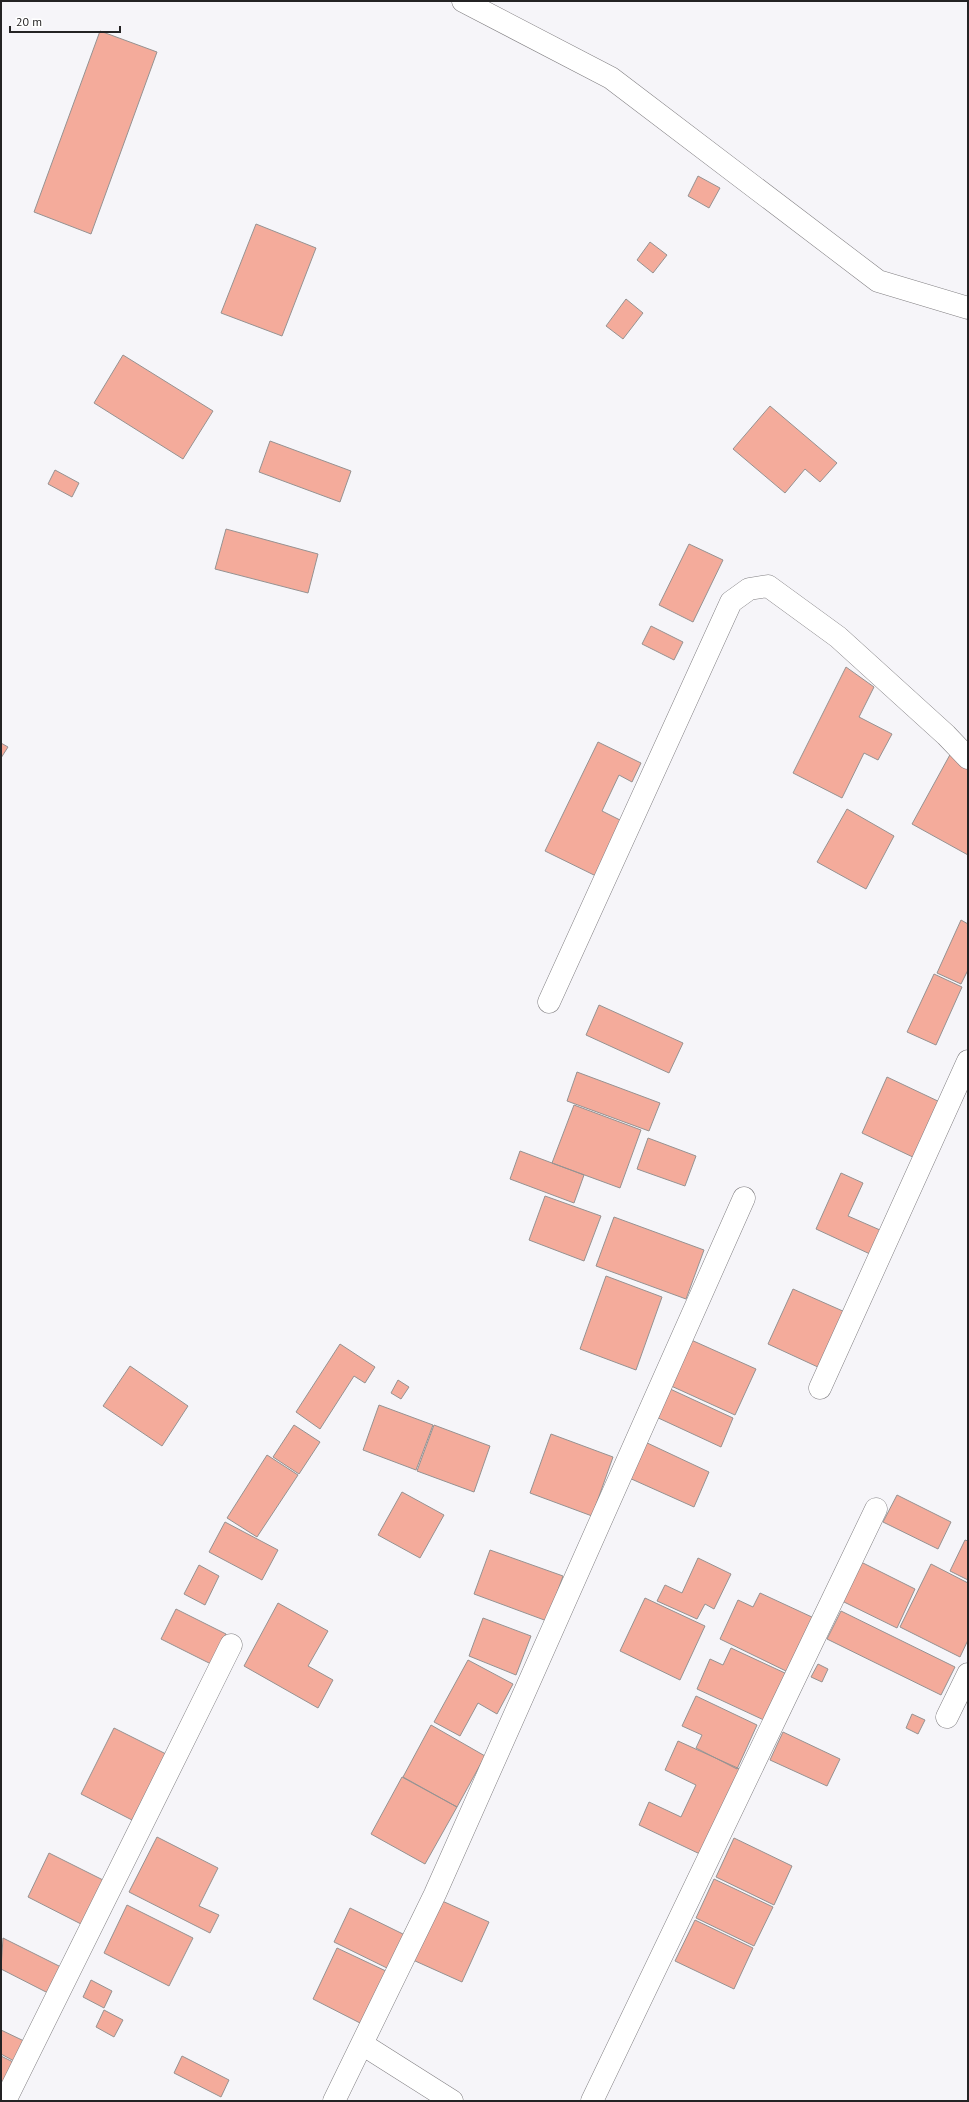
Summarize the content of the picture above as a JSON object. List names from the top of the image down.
{
  "scale_bar": "20 m"
}
